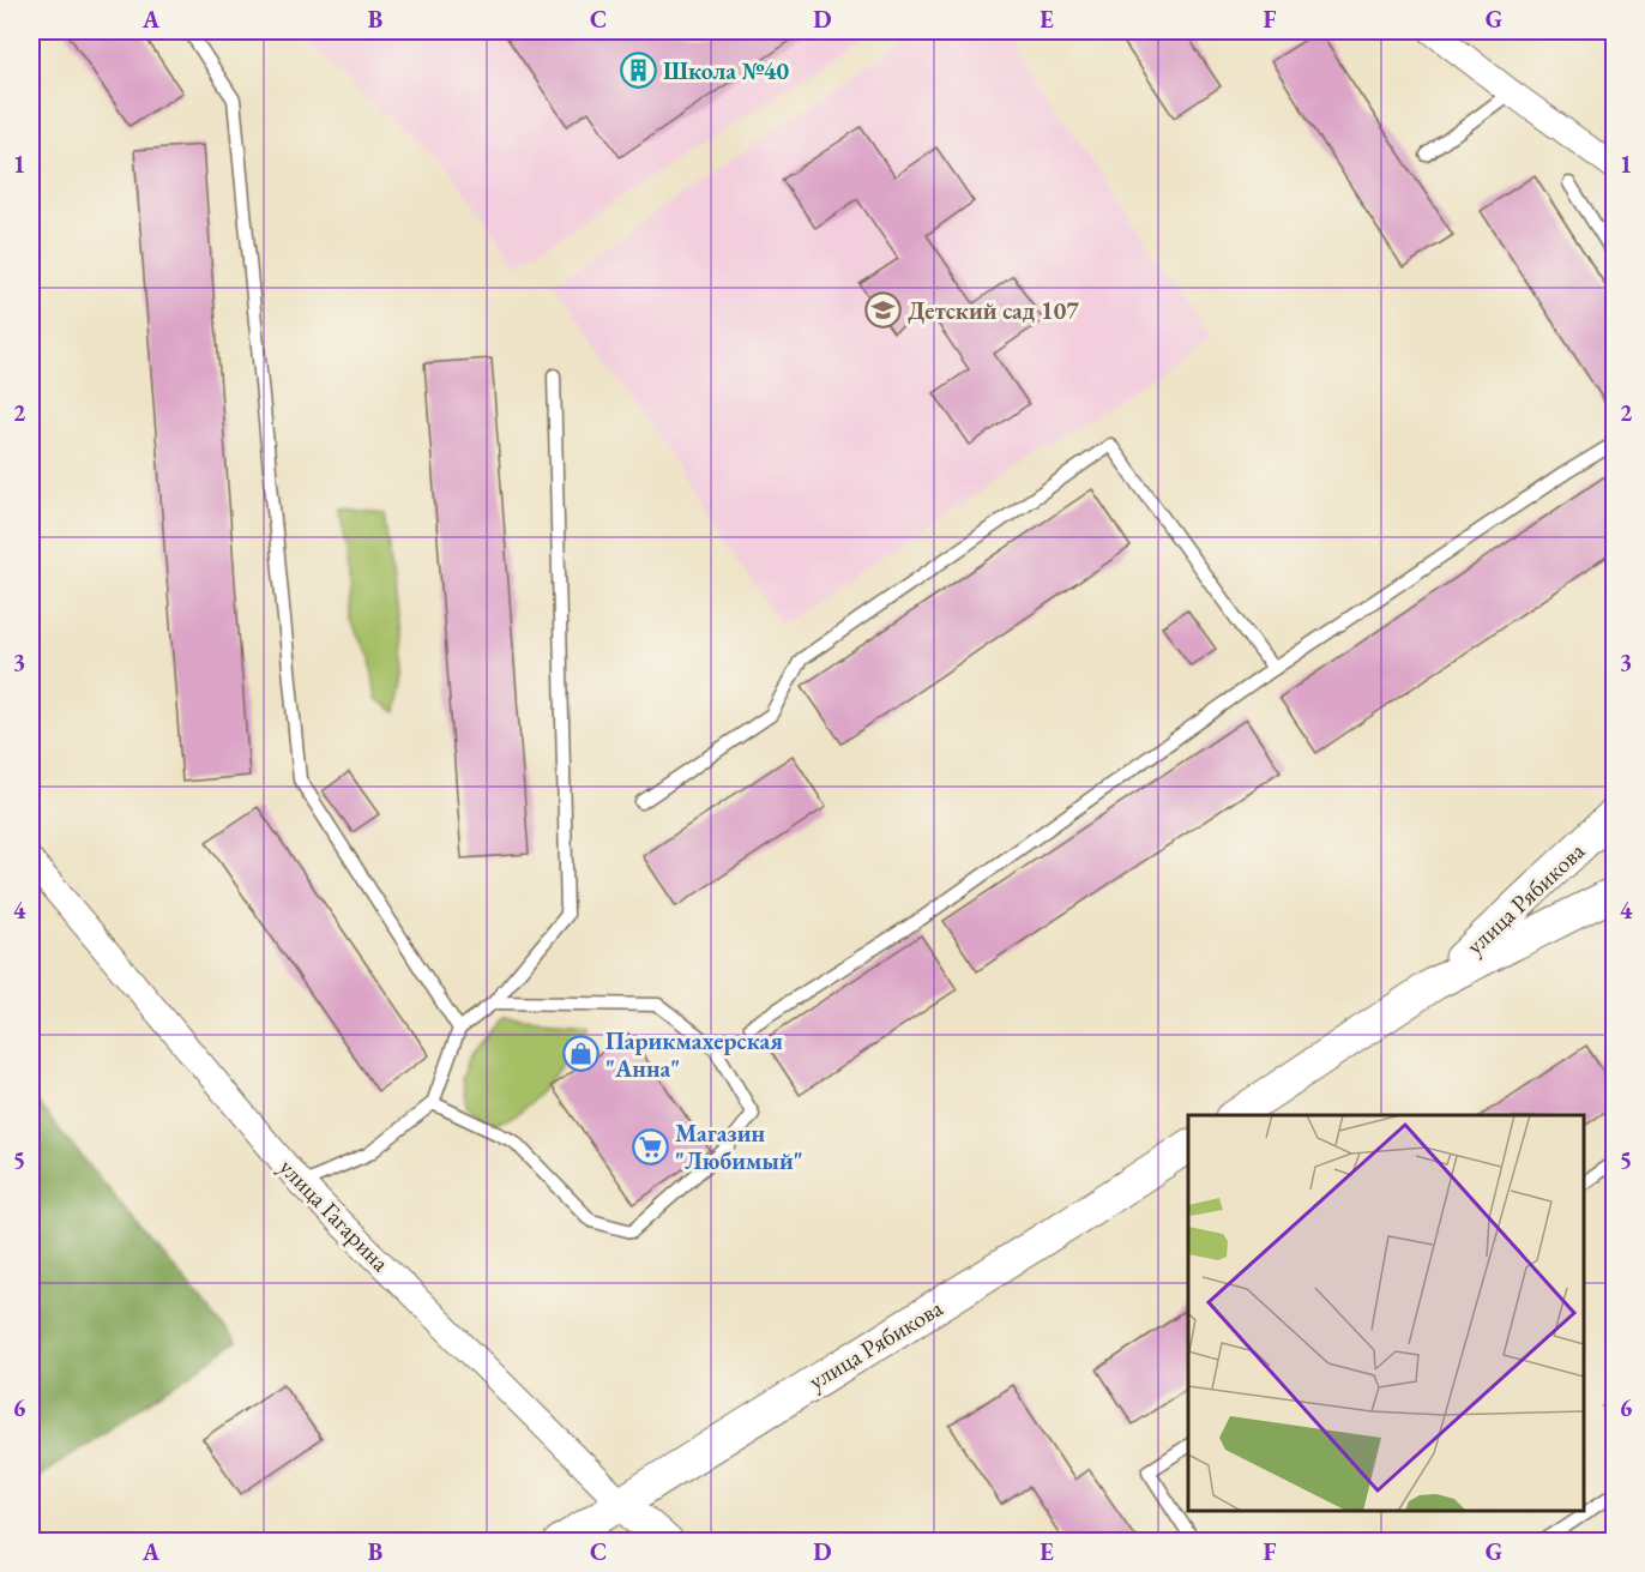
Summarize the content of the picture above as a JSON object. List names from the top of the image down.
{
  "streets": {
    "street": ["улица Рябикова", "улица Гагарина"]
  },
  "crossings": [
    ["улица Рябикова", "улица Гагарина"]
  ],
  "places": {
    "building": ["Школа №40"],
    "school or university": ["Детский сад 107"],
    "shop": ["Парикмахерская \"Анна\""],
    "supermarket": ["Магазин \"Любимый\""]
  },
  "grid": {
    "columns": [
      "A",
      "B",
      "C",
      "D",
      "E",
      "F",
      "G"
    ],
    "rows": [
      "1",
      "2",
      "3",
      "4",
      "5",
      "6"
    ]
  }
}
